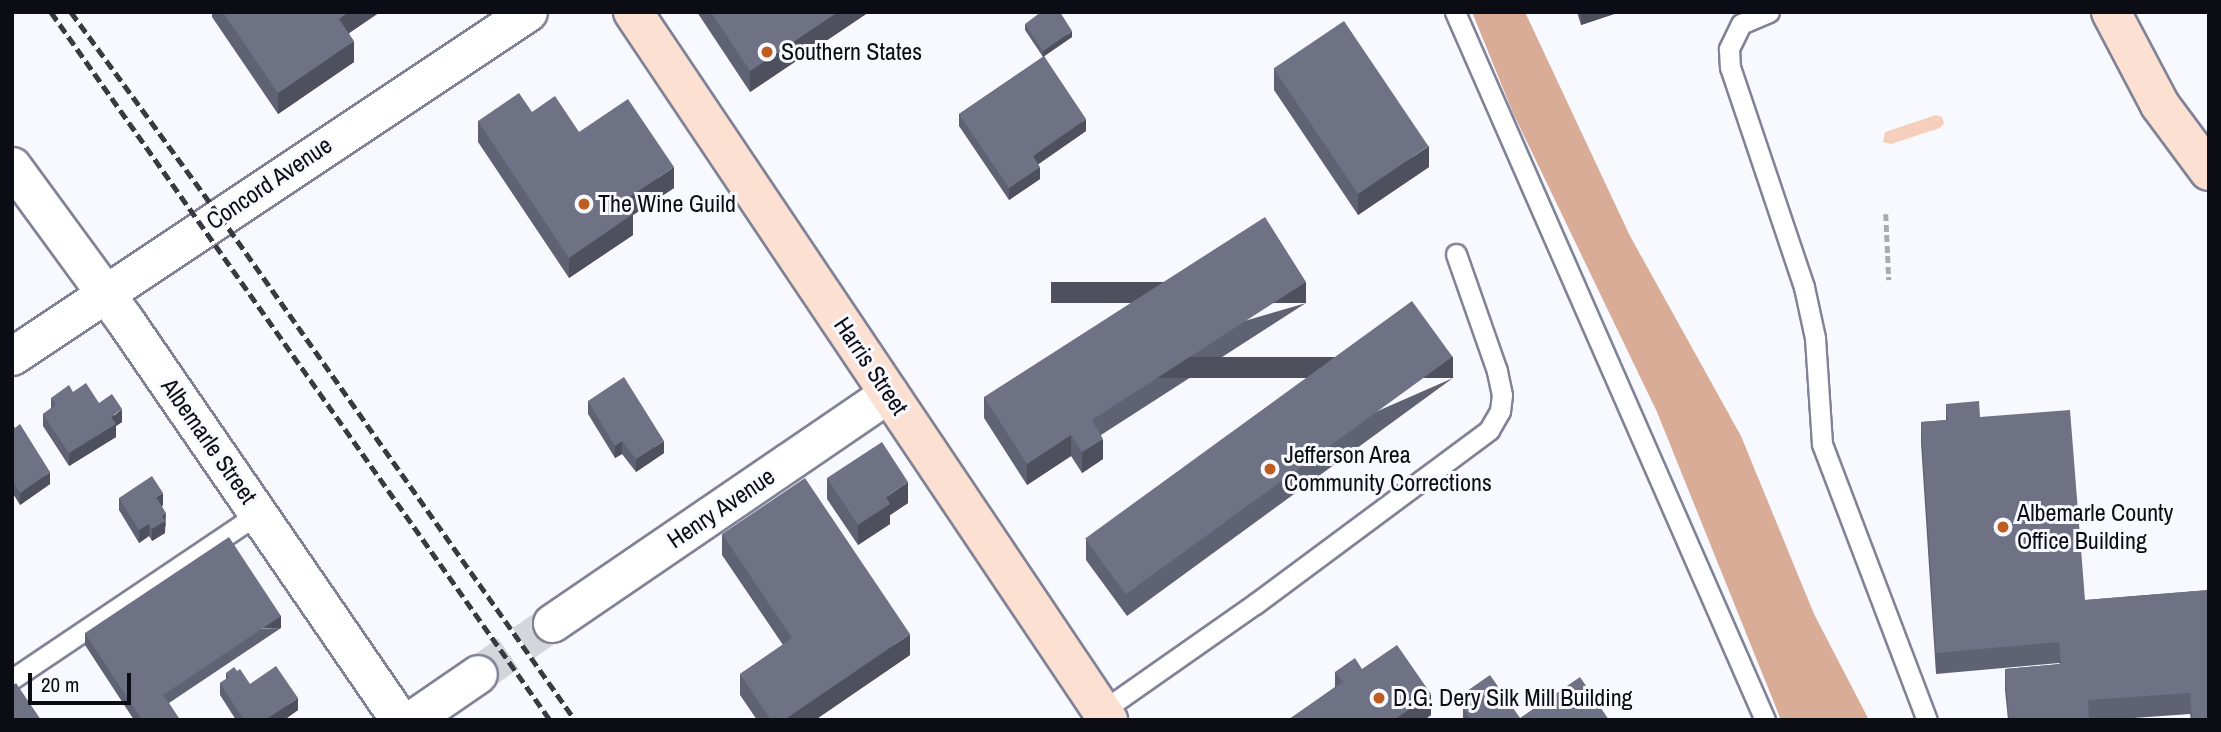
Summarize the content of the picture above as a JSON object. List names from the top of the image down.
{
  "streets": {
    "street": [
      "Concord Avenue",
      "Harris Street",
      "Albemarle Street",
      "Henry Avenue"
    ]
  },
  "crossings": [
    ["Concord Avenue", "Albemarle Street"],
    ["Harris Street", "Henry Avenue"]
  ],
  "places": [
    "Southern States",
    "The Wine Guild",
    "Jefferson Area Community Corrections",
    "Albemarle County Office Building",
    "D.G. Dery Silk Mill Building"
  ],
  "scale_bar": "20 m"
}
